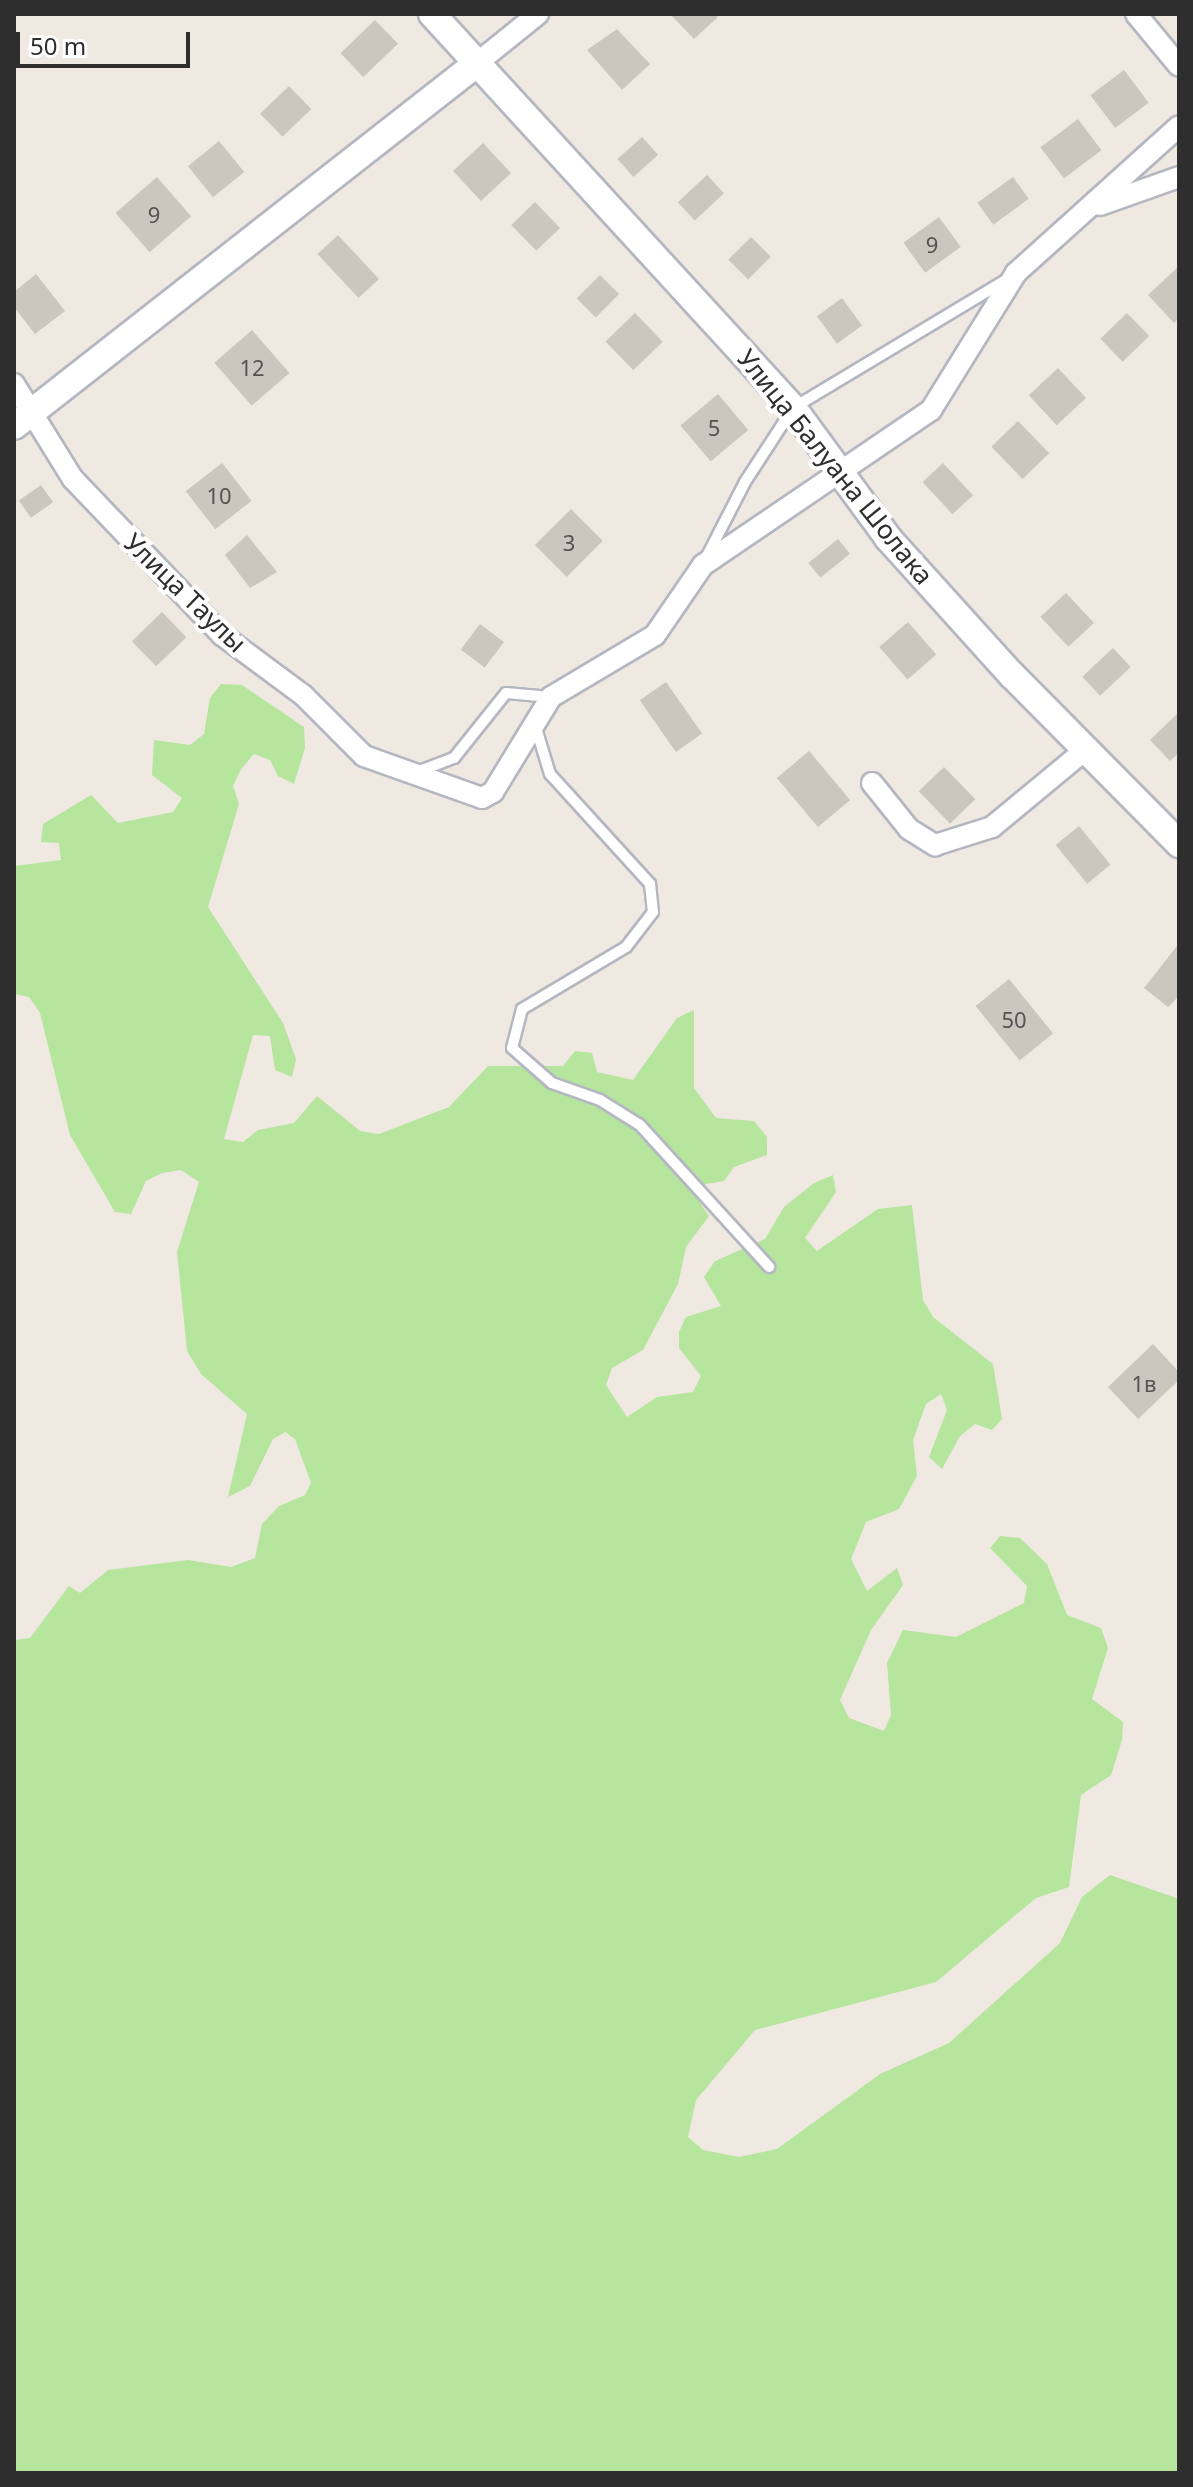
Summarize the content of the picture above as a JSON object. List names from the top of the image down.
{
  "streets": {
    "street": ["Улица Балуана Шолака", "Улица Таулы"]
  },
  "house_numbers": [
    "9",
    "9",
    "12",
    "5",
    "10",
    "3",
    "50",
    "1в"
  ],
  "scale_bar": "50 m"
}
